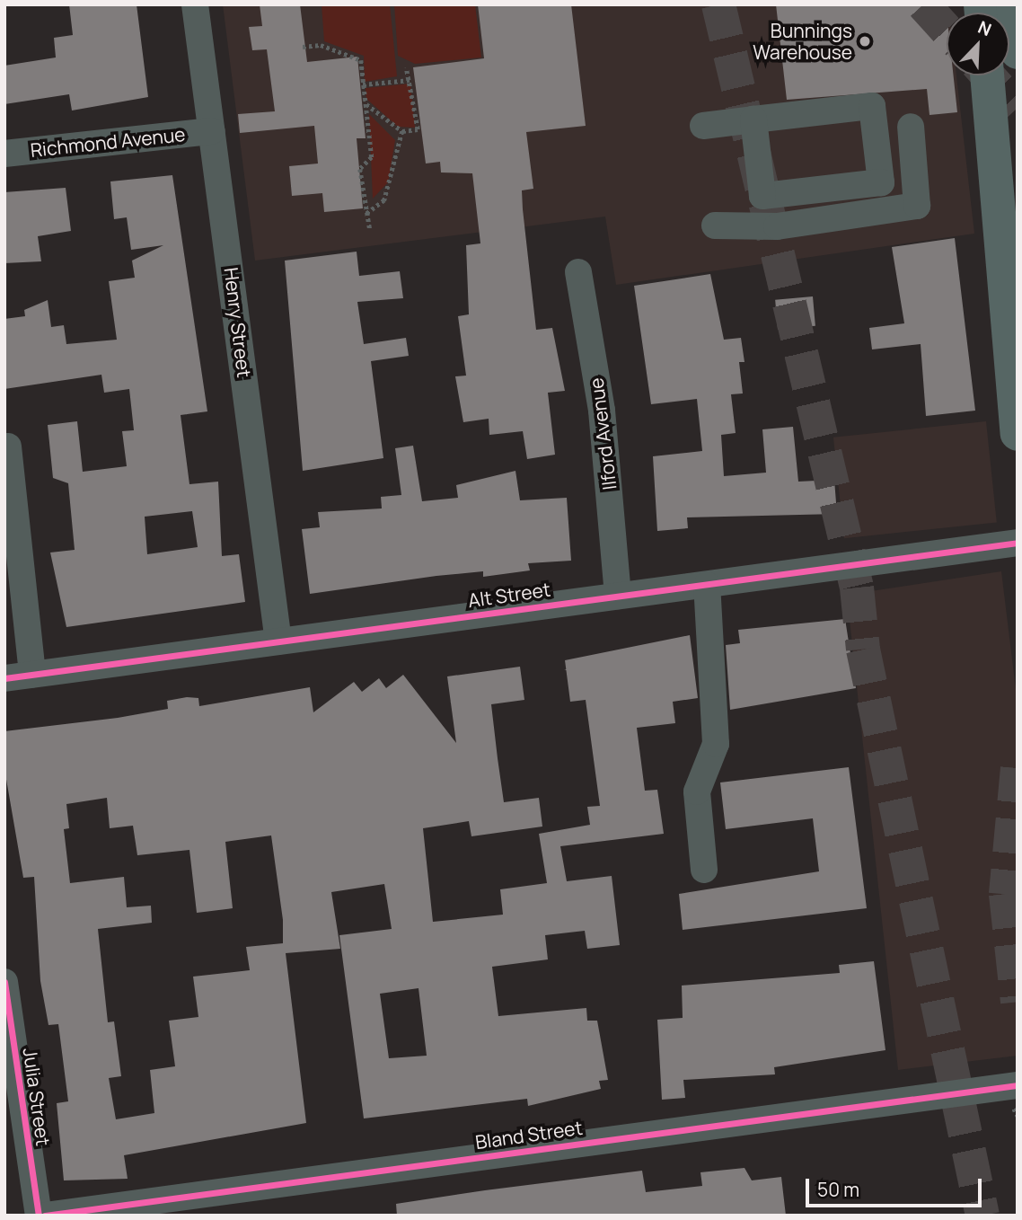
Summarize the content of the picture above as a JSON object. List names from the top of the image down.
{
  "streets": {
    "street": [
      "Richmond Avenue",
      "Henry Street",
      "Ilford Avenue",
      "Alt Street",
      "Julia Street",
      "Bland Street"
    ]
  },
  "crossings": [
    ["Richmond Avenue", "Henry Street"],
    ["Henry Street", "Alt Street"],
    ["Ilford Avenue", "Alt Street"]
  ],
  "places": ["Bunnings Warehouse"],
  "scale_bar": "50 m",
  "north": "top right"
}
